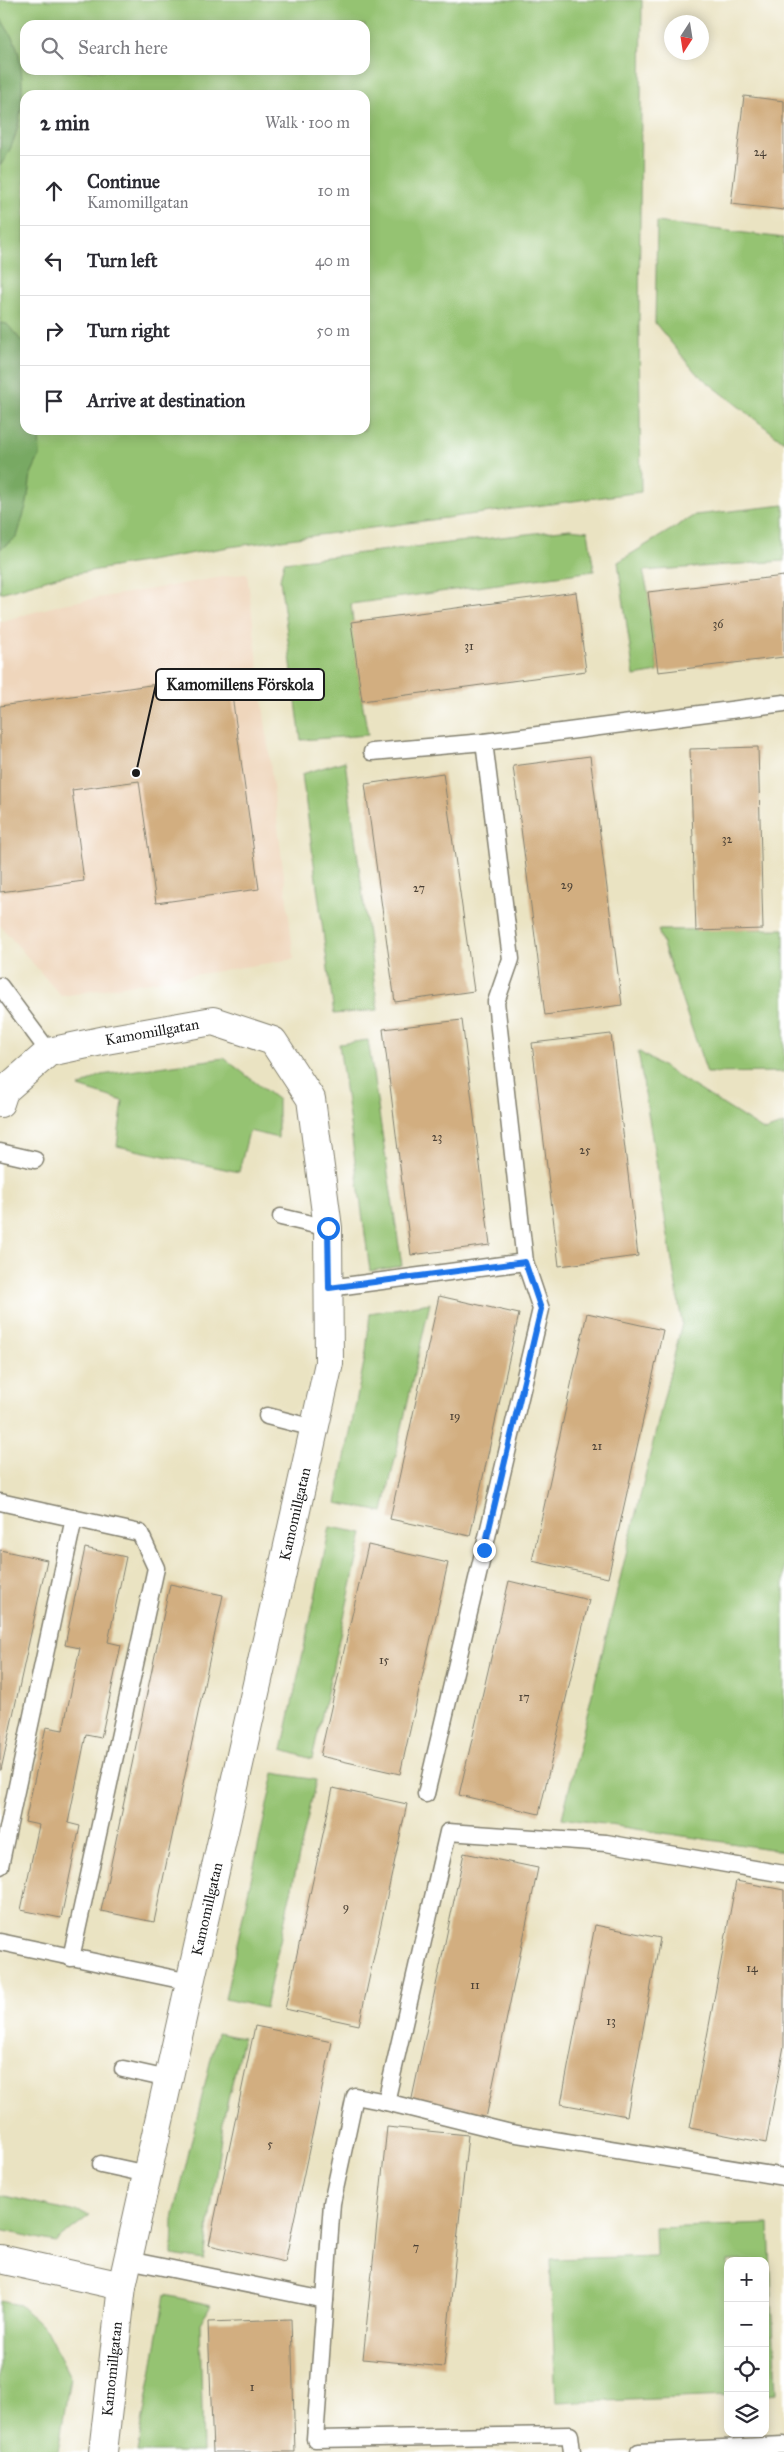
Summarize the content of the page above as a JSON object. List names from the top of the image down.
{
  "streets": {
    "street": ["Kamomillgatan"]
  },
  "places": ["Kamomillens Förskola"],
  "house_numbers": [
    "24",
    "36",
    "31",
    "32",
    "29",
    "27",
    "23",
    "25",
    "19",
    "21",
    "15",
    "17",
    "9",
    "14",
    "11",
    "13",
    "5",
    "7",
    "1"
  ],
  "north": "bottom",
  "page": {
    "search": "Search here",
    "heading": ["2 min", "Walk · 100 m"],
    "list": [
      ["Continue", "Kamomillgatan", "10 m"],
      ["Turn left", "40 m"],
      ["Turn right", "50 m"],
      "Arrive at destination"
    ],
    "map_buttons": ["+", "−"]
  }
}
